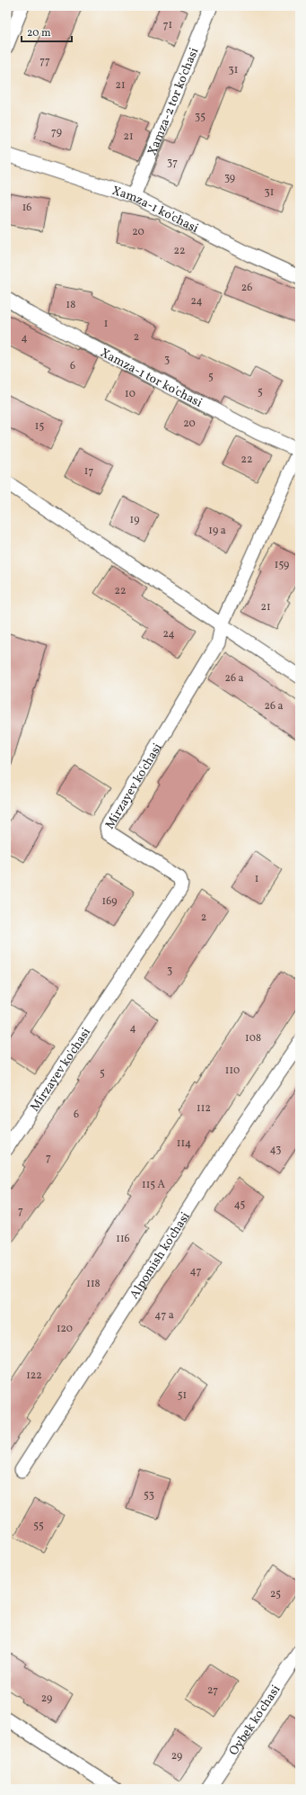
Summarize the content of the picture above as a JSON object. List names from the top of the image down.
{
  "streets": {
    "street": [
      "Xamza-2 tor ko'chasi",
      "Xamza-1 ko'chasi",
      "Xamza-1 tor ko'chasi",
      "Mirzayev ko'chasi",
      "Alpomish ko'chasi",
      "Oybek ko'chasi"
    ]
  },
  "crossings": [
    ["Xamza-2 tor ko'chasi", "Xamza-1 ko'chasi"],
    ["Xamza-1 tor ko'chasi", "Mirzayev ko'chasi"]
  ],
  "house_numbers": [
    "71",
    "77",
    "31",
    "21",
    "35",
    "79",
    "21",
    "37",
    "39",
    "31",
    "16",
    "20",
    "22",
    "26",
    "24",
    "18",
    "1",
    "2",
    "4",
    "3",
    "6",
    "5",
    "5",
    "10",
    "20",
    "15",
    "22",
    "17",
    "19",
    "19 а",
    "159",
    "22",
    "21",
    "24",
    "26 а",
    "26 а",
    "1",
    "169",
    "2",
    "3",
    "4",
    "108",
    "110",
    "5",
    "112",
    "6",
    "114",
    "43",
    "7",
    "115 А",
    "45",
    "7",
    "116",
    "47",
    "118",
    "47 а",
    "120",
    "122",
    "51",
    "53",
    "55",
    "25",
    "27",
    "29",
    "29"
  ],
  "scale_bar": "20 m"
}
